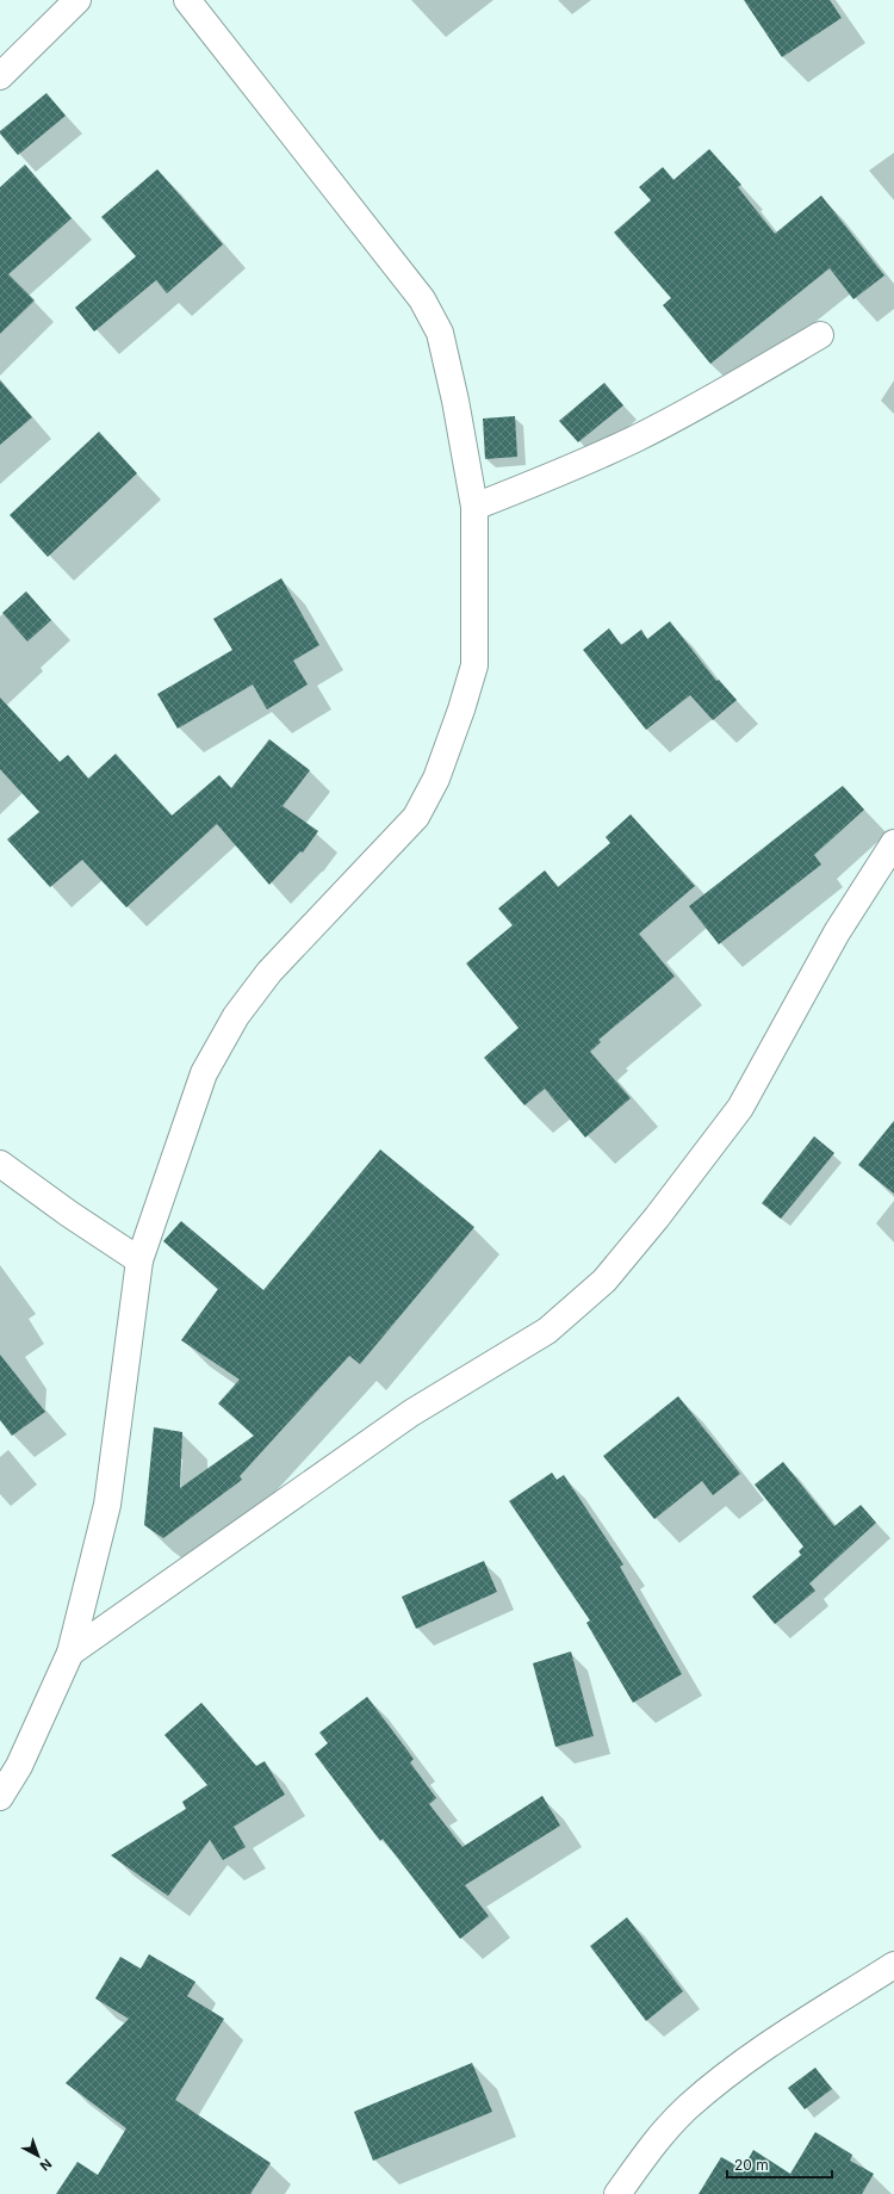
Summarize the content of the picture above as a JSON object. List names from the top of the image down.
{
  "scale_bar": "20 m",
  "north": "bottom right"
}
